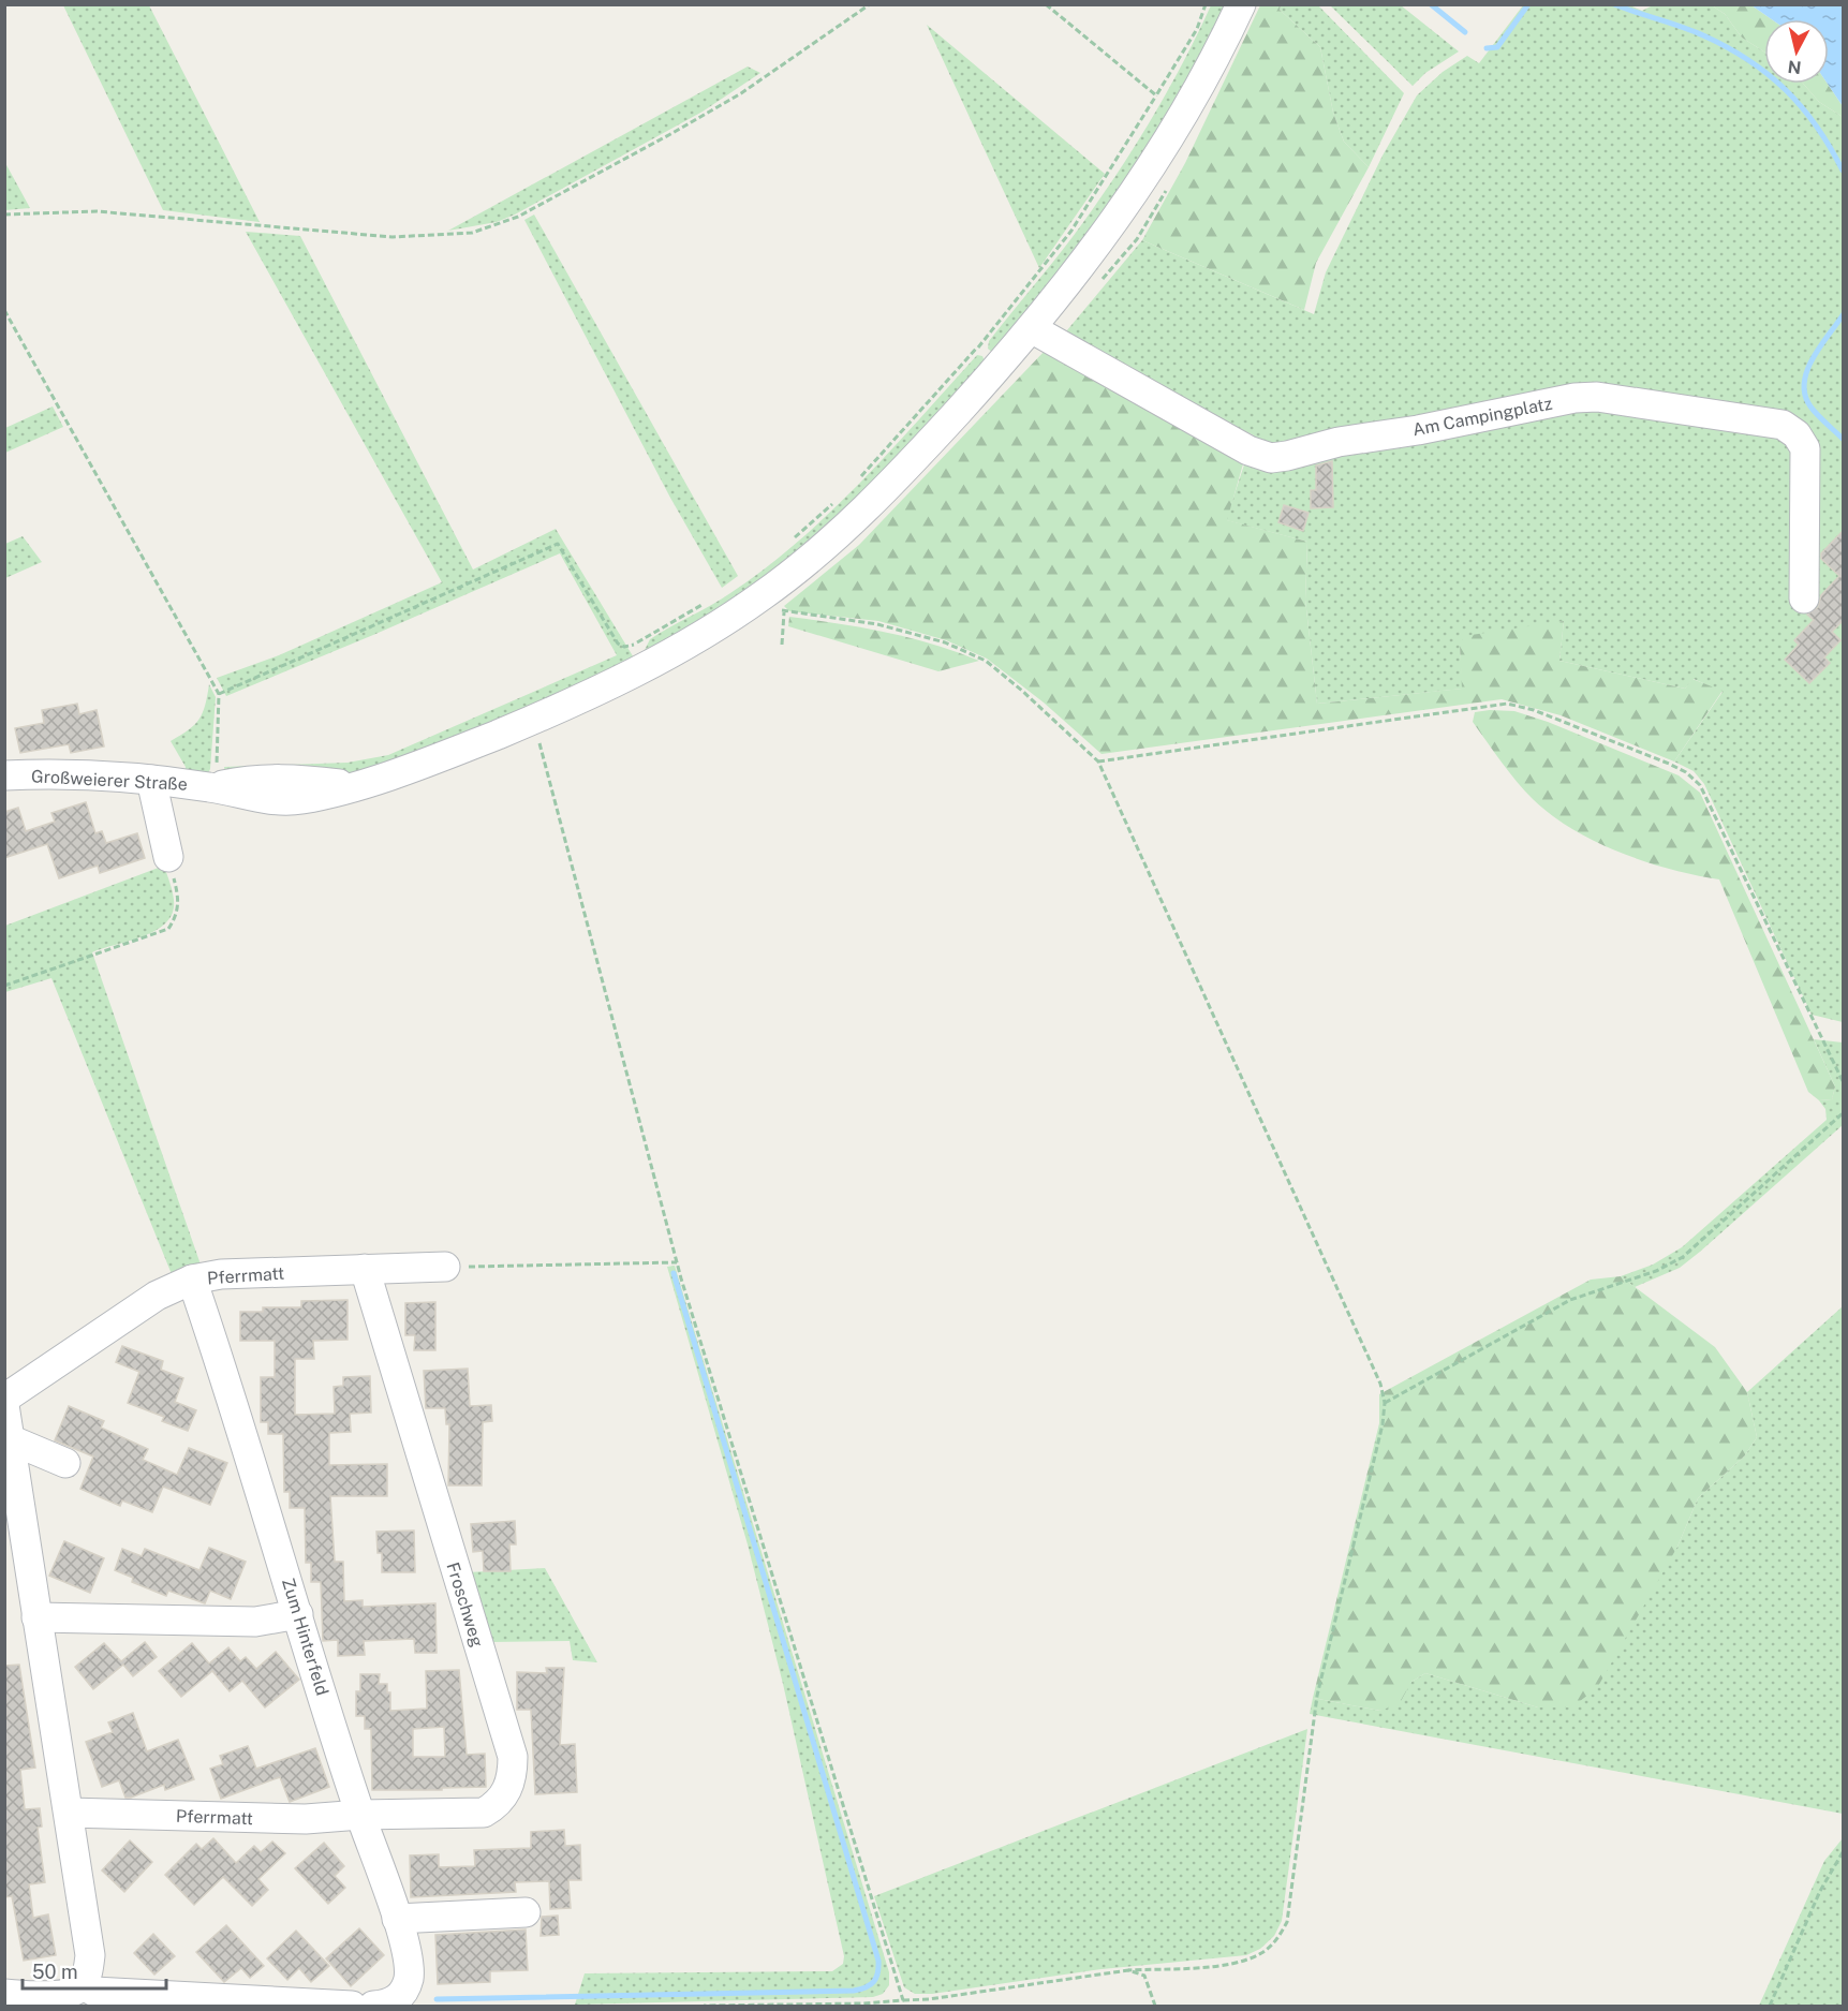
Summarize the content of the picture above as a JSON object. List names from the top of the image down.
{
  "streets": {
    "street": [
      "Am Campingplatz",
      "Großweierer Straße",
      "Pferrmatt",
      "Froschweg",
      "Zum Hinterfeld"
    ]
  },
  "crossings": [
    ["Pferrmatt", "Froschweg"],
    ["Pferrmatt", "Zum Hinterfeld"],
    ["Froschweg", "Zum Hinterfeld"]
  ],
  "scale_bar": "50 m",
  "north": "bottom"
}
